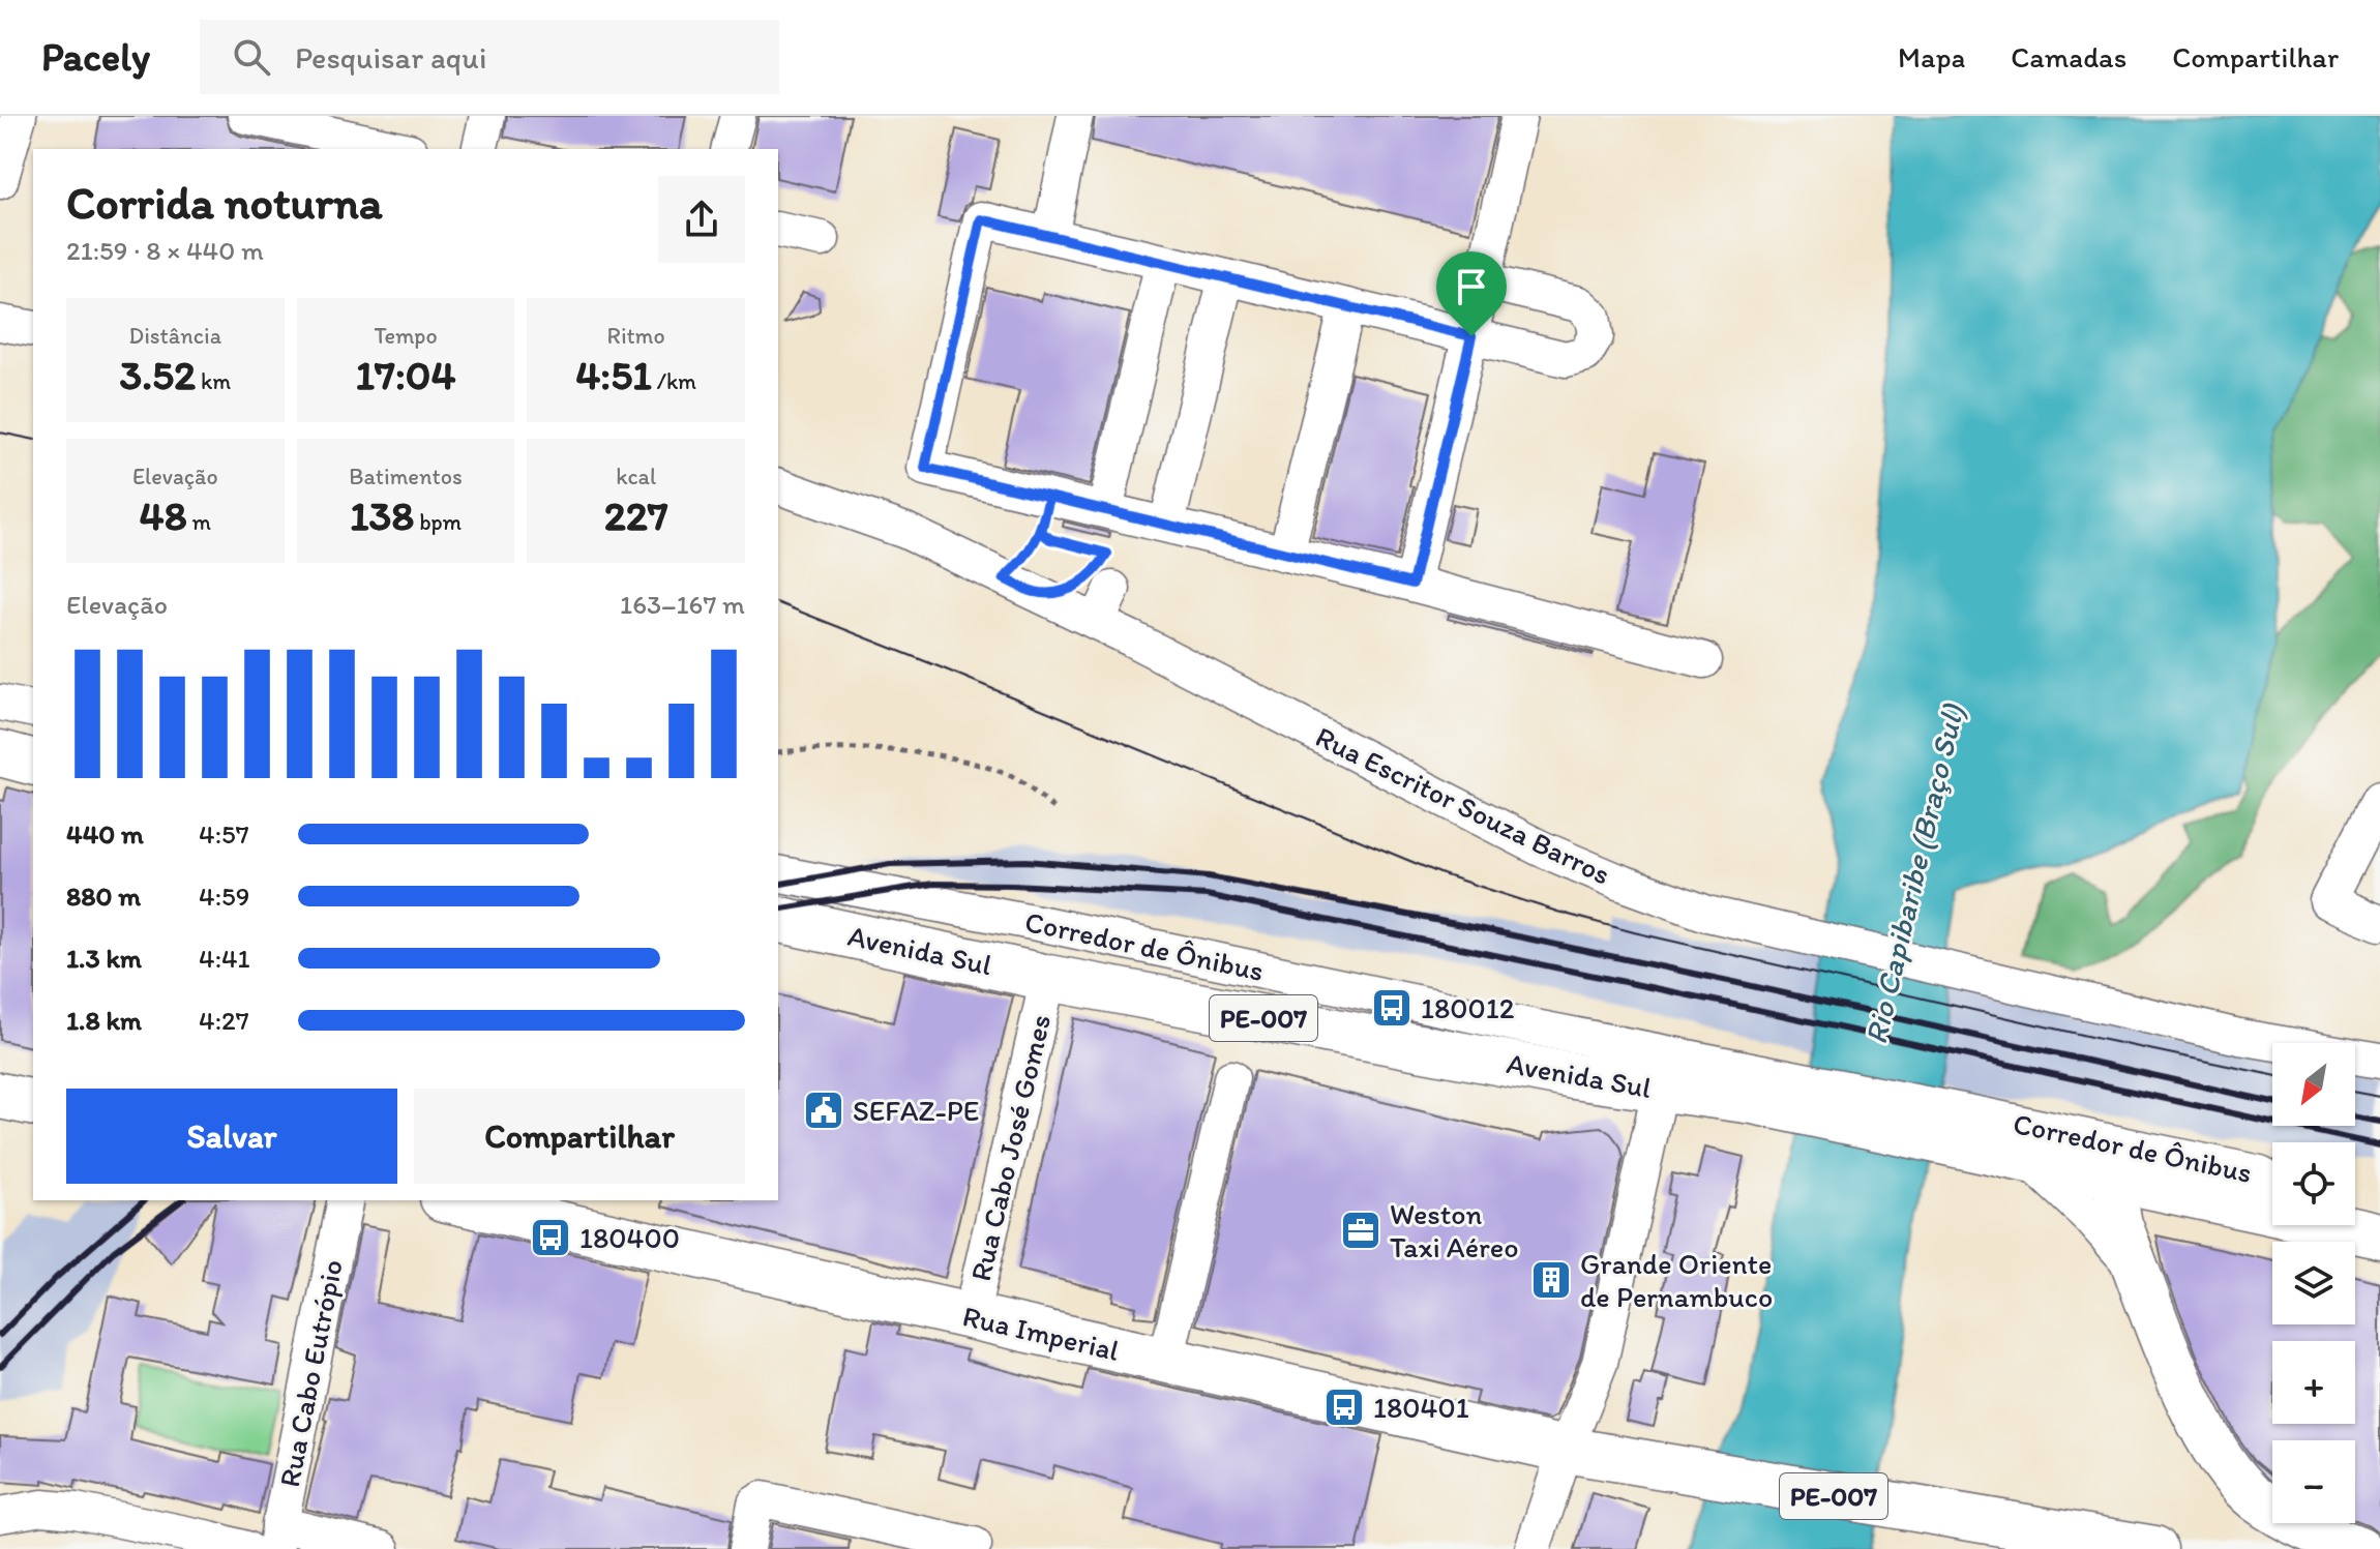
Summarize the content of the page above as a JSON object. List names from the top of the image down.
{
  "streets": {
    "highway": ["Avenida Sul", "PE-007", "Rua Imperial"],
    "street": [
      "Rua Escritor Souza Barros",
      "Corredor de Ônibus",
      "Rua Cabo José Gomes",
      "Rua Cabo Eutrópio"
    ]
  },
  "crossings": [
    ["Corredor de Ônibus", "Avenida Sul"],
    ["Avenida Sul", "Rua Cabo José Gomes"],
    ["Rua Cabo José Gomes", "Rua Imperial"]
  ],
  "water": ["Rio Capibaribe (Braço Sul)"],
  "places": {
    "bus stop": ["180012", "180400", "180401"],
    "public building": ["SEFAZ-PE"],
    "office": ["Weston Taxi Aéreo"],
    "building": ["Grande Oriente de Pernambuco"]
  },
  "north": "bottom left",
  "page": {
    "header": "Pacely",
    "search": "Pesquisar aqui",
    "nav": ["Mapa", "Camadas", "Compartilhar"],
    "heading": ["Corrida noturna", "21:59 · 8 × 440 m"],
    "stats": [
      ["Distância", "3.52 km"],
      ["Tempo", "17:04"],
      ["Ritmo", "4:51 /km"],
      ["Elevação", "48 m"],
      ["Batimentos", "138 bpm"],
      ["kcal", "227"]
    ],
    "chart": ["Elevação", "163–167 m"],
    "list": [
      {
        "name": "440 m",
        "note": "4:57"
      },
      {
        "name": "880 m",
        "note": "4:59"
      },
      {
        "name": "1.3 km",
        "note": "4:41"
      },
      {
        "name": "1.8 km",
        "note": "4:27"
      }
    ],
    "map_buttons": ["+", "−"],
    "buttons": ["Salvar", "Compartilhar"]
  }
}
